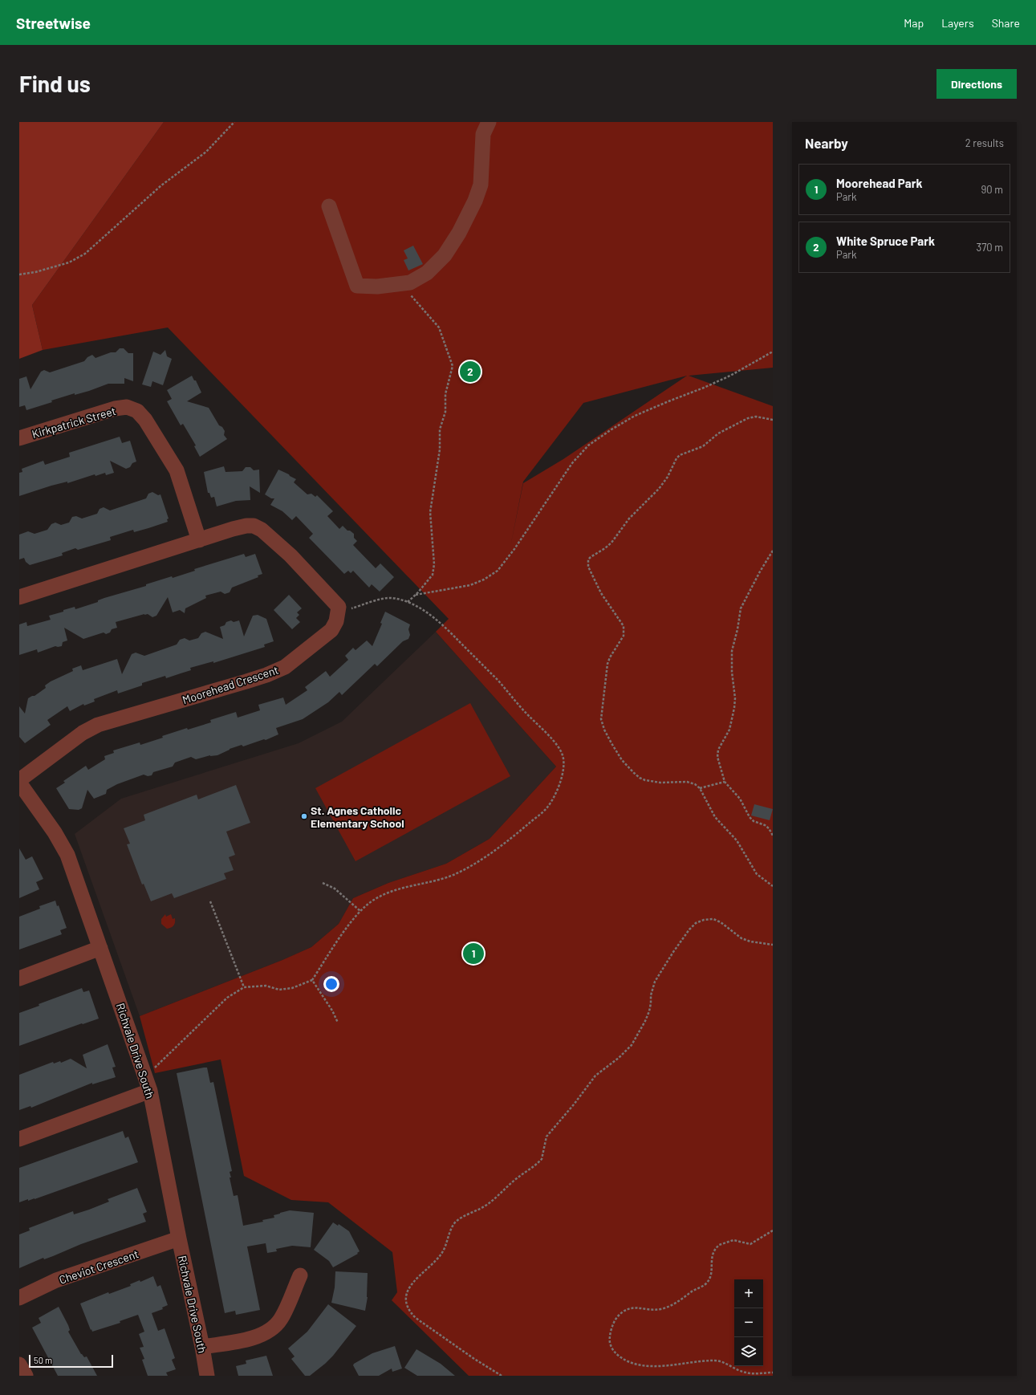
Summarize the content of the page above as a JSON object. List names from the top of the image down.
{
  "streets": {
    "street": [
      "Kirkpatrick Street",
      "Moorehead Crescent",
      "Richvale Drive South",
      "Cheviot Crescent"
    ]
  },
  "crossings": [
    ["Richvale Drive South", "Cheviot Crescent"]
  ],
  "places": ["St. Agnes Catholic Elementary School"],
  "scale_bar": "50 m",
  "page": {
    "header": "Streetwise",
    "nav": ["Map", "Layers", "Share"],
    "buttons": "Directions",
    "title": "Find us",
    "heading": ["Nearby", "2 results"],
    "list": [
      {
        "mark": "1",
        "name": "Moorehead Park",
        "note": "Park",
        "value": "90 m"
      },
      {
        "mark": "2",
        "name": "White Spruce Park",
        "note": "Park",
        "value": "370 m"
      }
    ],
    "pins": ["2", "1"],
    "map_buttons": ["+", "−"],
    "scale": "50 m"
  }
}
